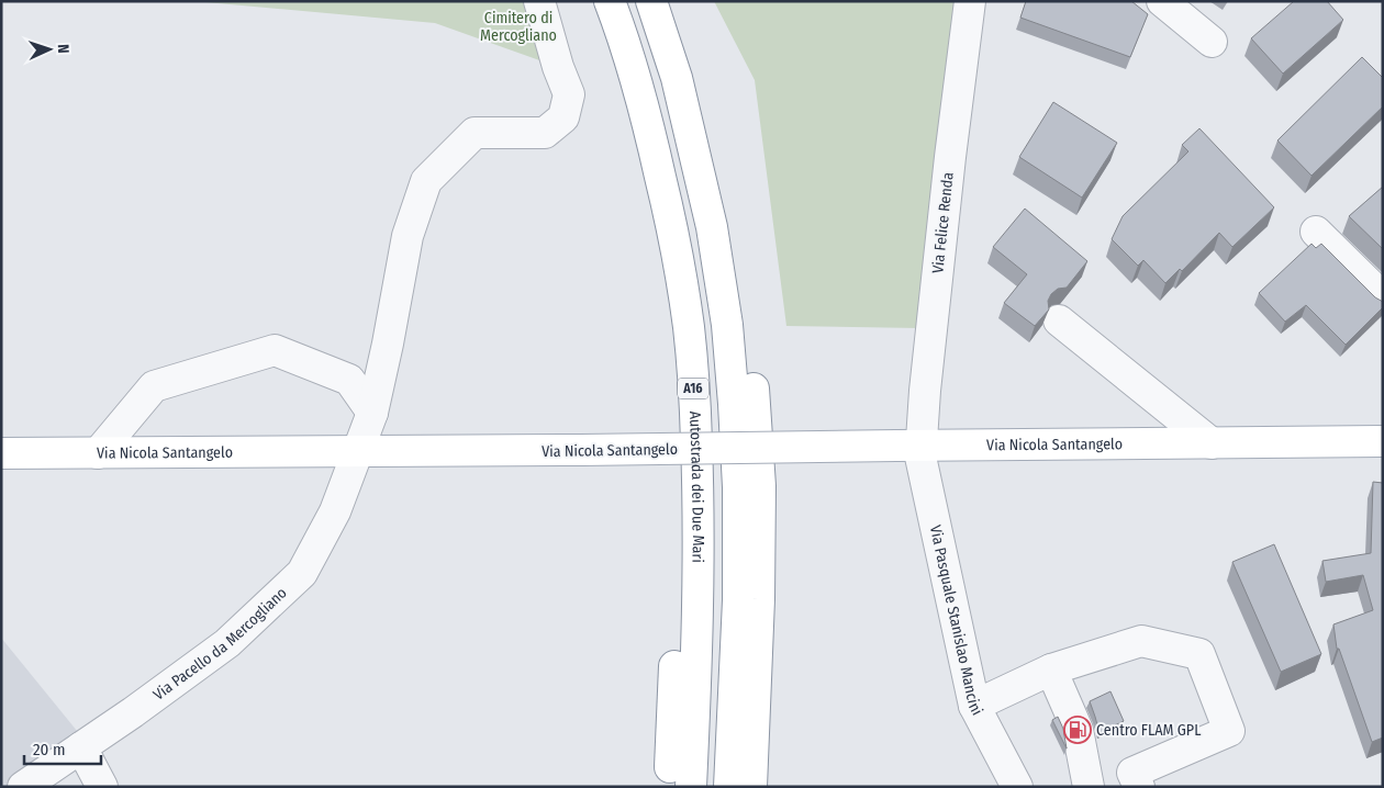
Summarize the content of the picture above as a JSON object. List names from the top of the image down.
{
  "streets": {
    "main road": ["A16", "Via Nicola Santangelo", "Autostrada dei Due Mari"],
    "street": ["Via Felice Renda", "Via Pasquale Stanislao Mancini", "Via Pacello da Mercogliano"]
  },
  "crossings": [
    ["Via Felice Renda", "Via Nicola Santangelo"],
    ["Via Felice Renda", "Via Pasquale Stanislao Mancini"],
    ["Via Nicola Santangelo", "Via Pasquale Stanislao Mancini"],
    ["Via Nicola Santangelo", "Via Pacello da Mercogliano"]
  ],
  "parks": ["Cimitero di Mercogliano"],
  "places": {
    "fuel station": ["Centro FLAM GPL"]
  },
  "scale_bar": "20 m",
  "north": "right"
}
